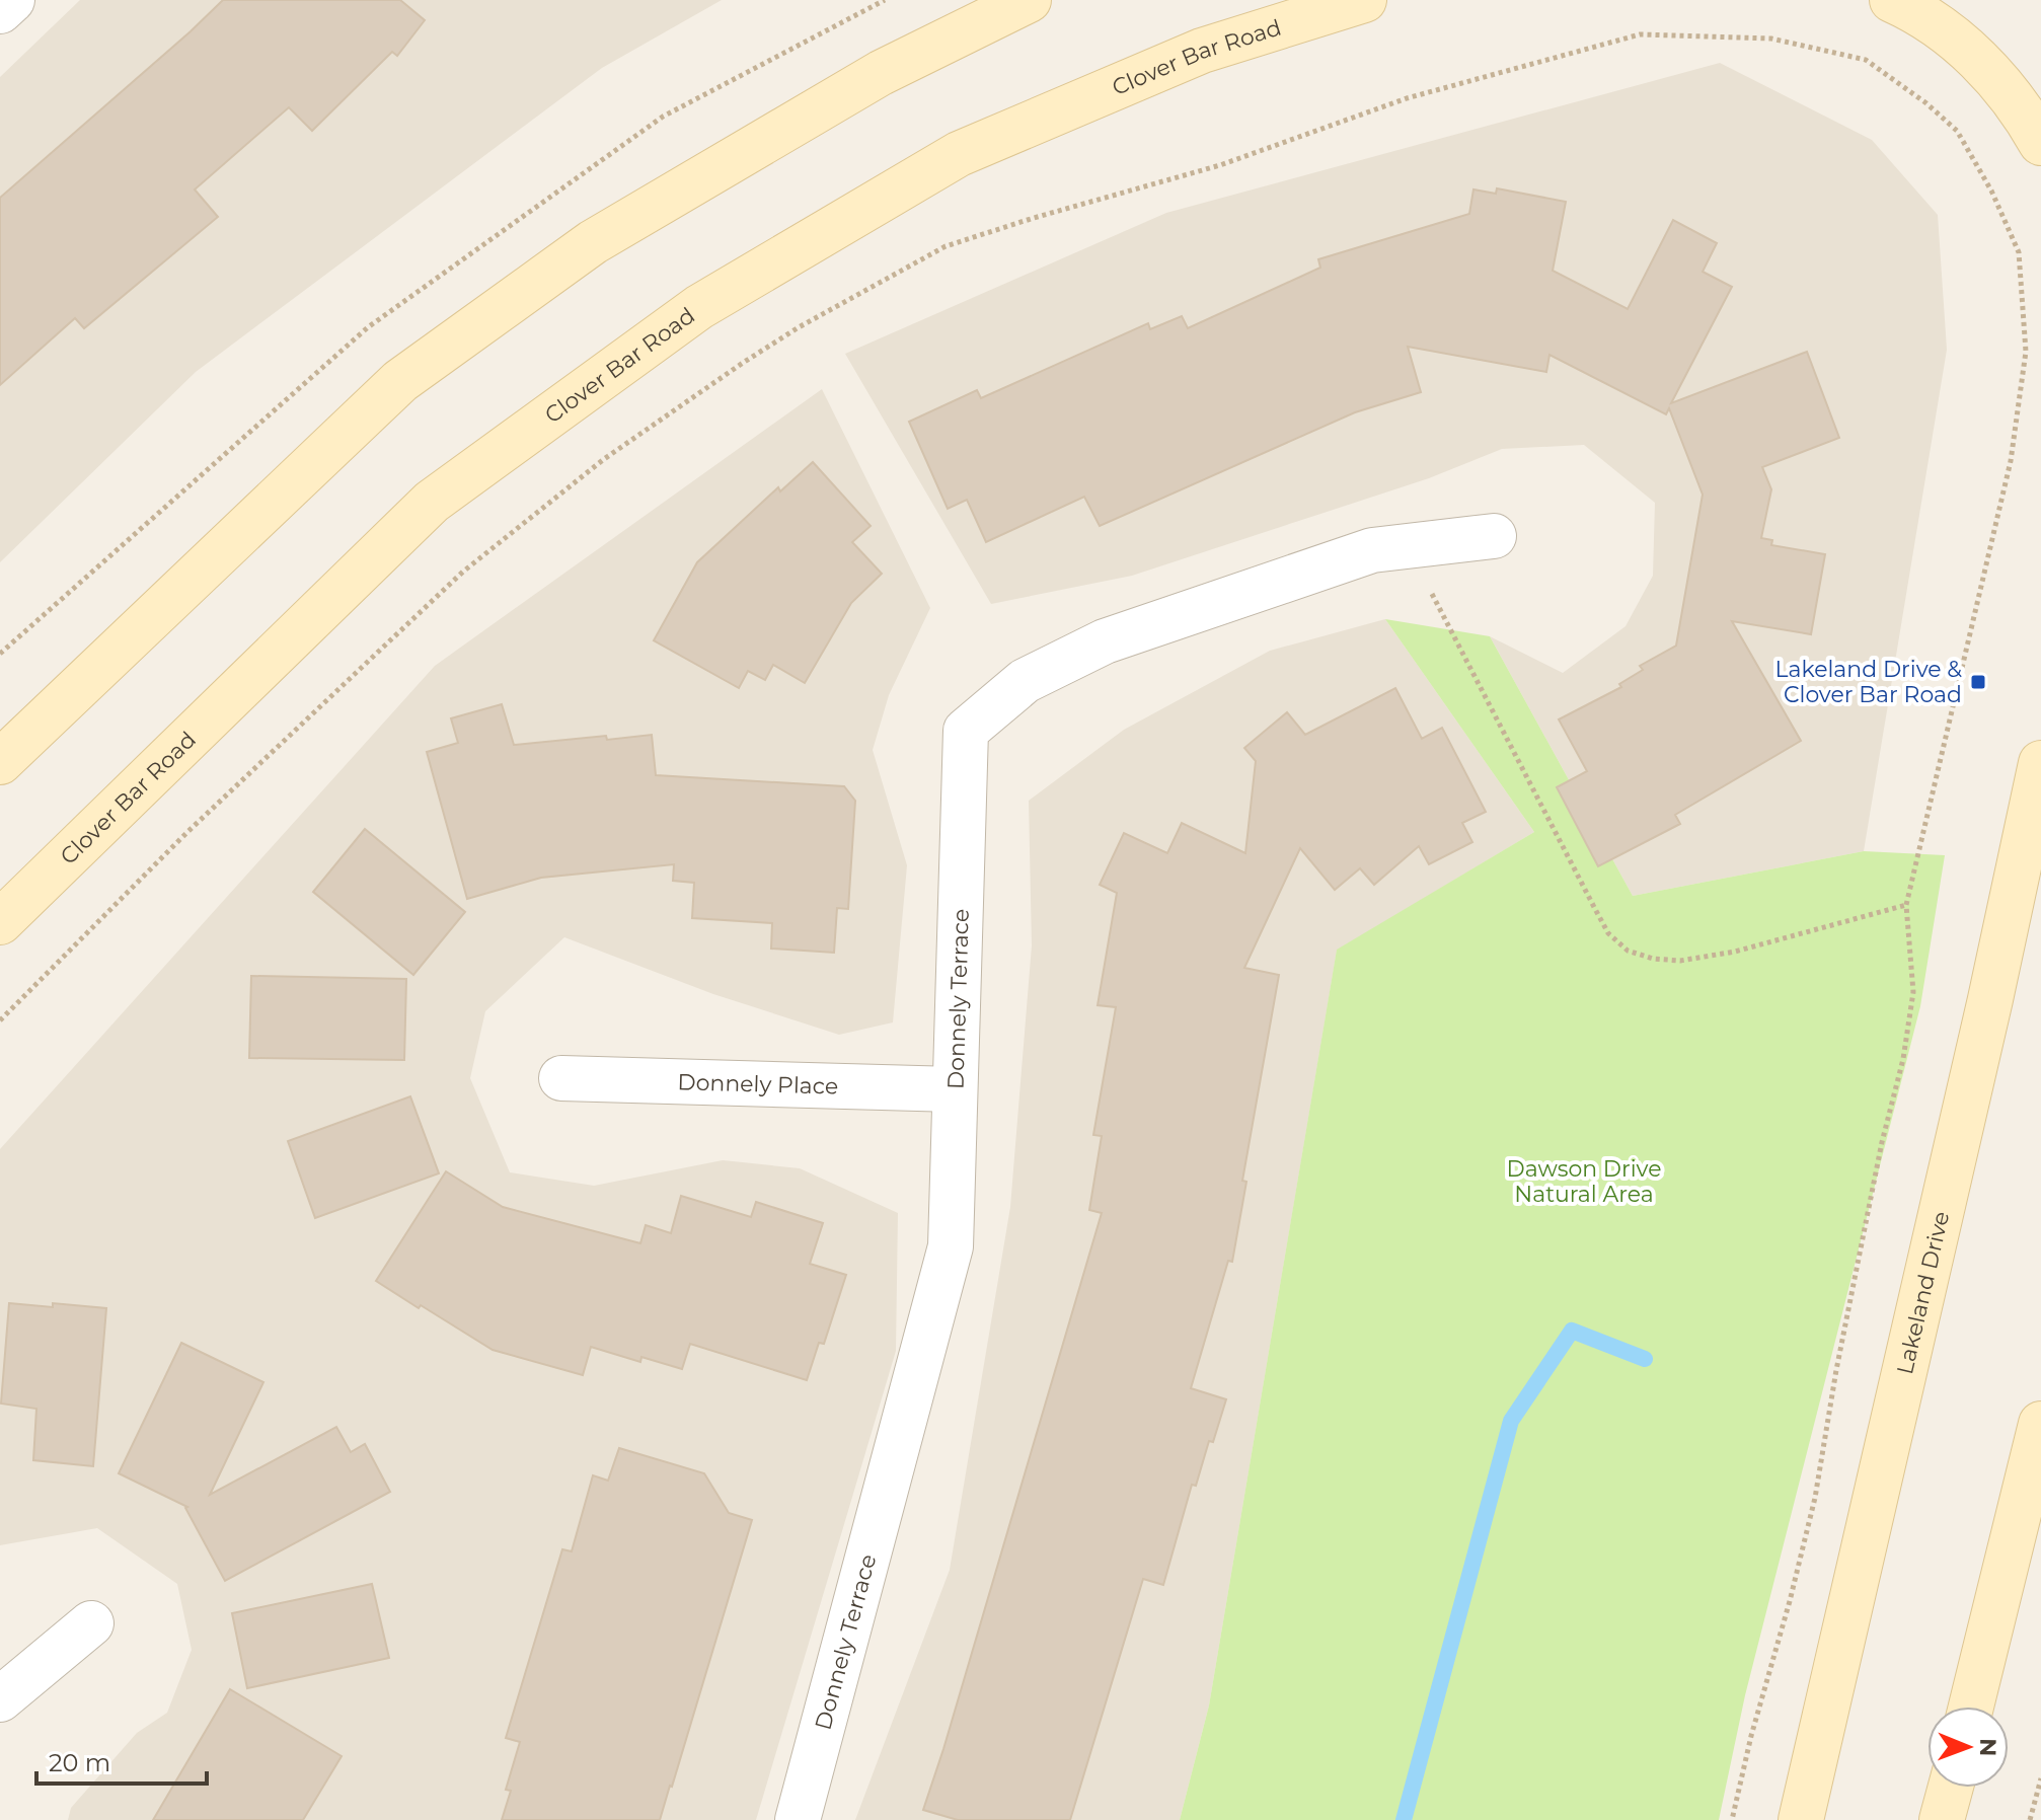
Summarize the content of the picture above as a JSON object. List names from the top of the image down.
{
  "streets": {
    "main road": ["Clover Bar Road", "Lakeland Drive"],
    "street": ["Donnely Terrace", "Donnely Place"]
  },
  "crossings": [
    ["Donnely Terrace", "Donnely Place"]
  ],
  "parks": ["Dawson Drive Natural Area"],
  "places": {
    "transit": ["Lakeland Drive & Clover Bar Road"]
  },
  "scale_bar": "20 m",
  "north": "right"
}
